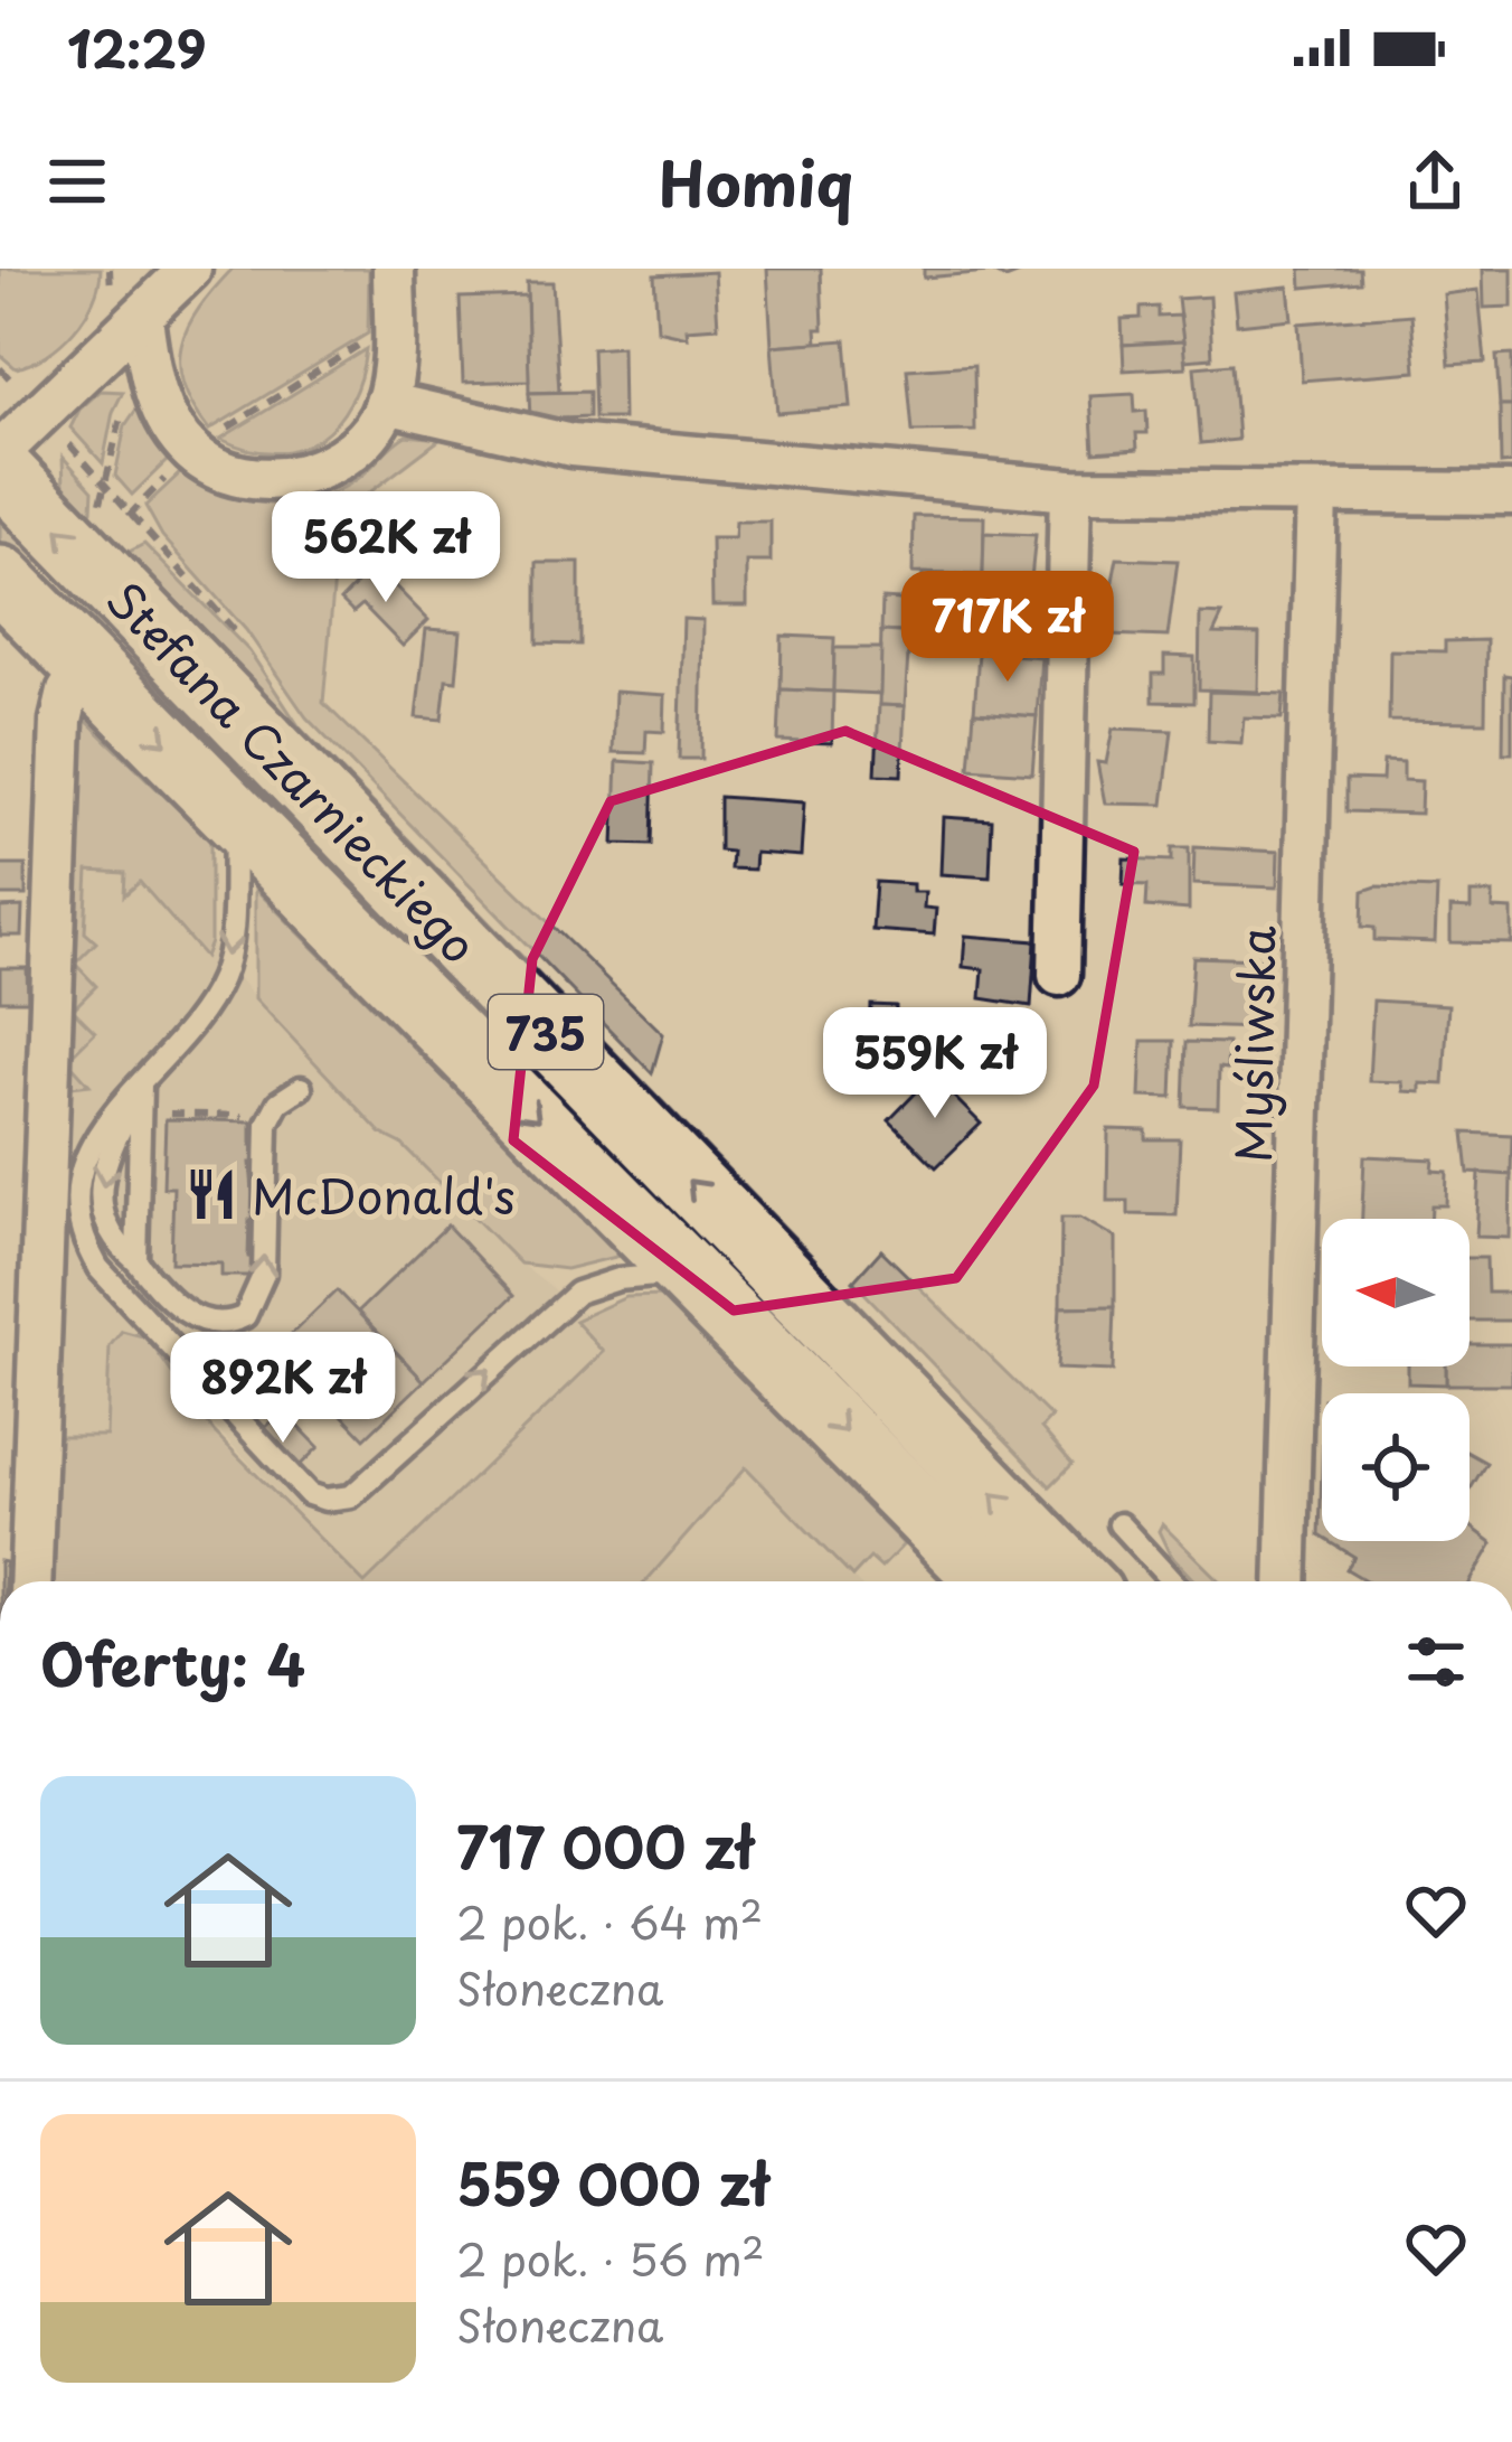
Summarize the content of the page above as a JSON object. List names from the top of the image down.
{
  "streets": {
    "main road": ["Stefana Czarnieckiego", "735"],
    "street": ["Myśliwska"]
  },
  "places": {
    "restaurant": ["McDonald's"]
  },
  "north": "left",
  "page": {
    "status": "12:29",
    "header": "Homiq",
    "price": [
      "562K zł",
      "717K zł",
      "559K zł",
      "892K zł"
    ],
    "heading": "Oferty: 4",
    "list": [
      {
        "name": "717 000 zł",
        "note": "2 pok. · 64 m² · Słoneczna"
      },
      {
        "name": "559 000 zł",
        "note": "2 pok. · 56 m² · Słoneczna"
      }
    ]
  }
}
